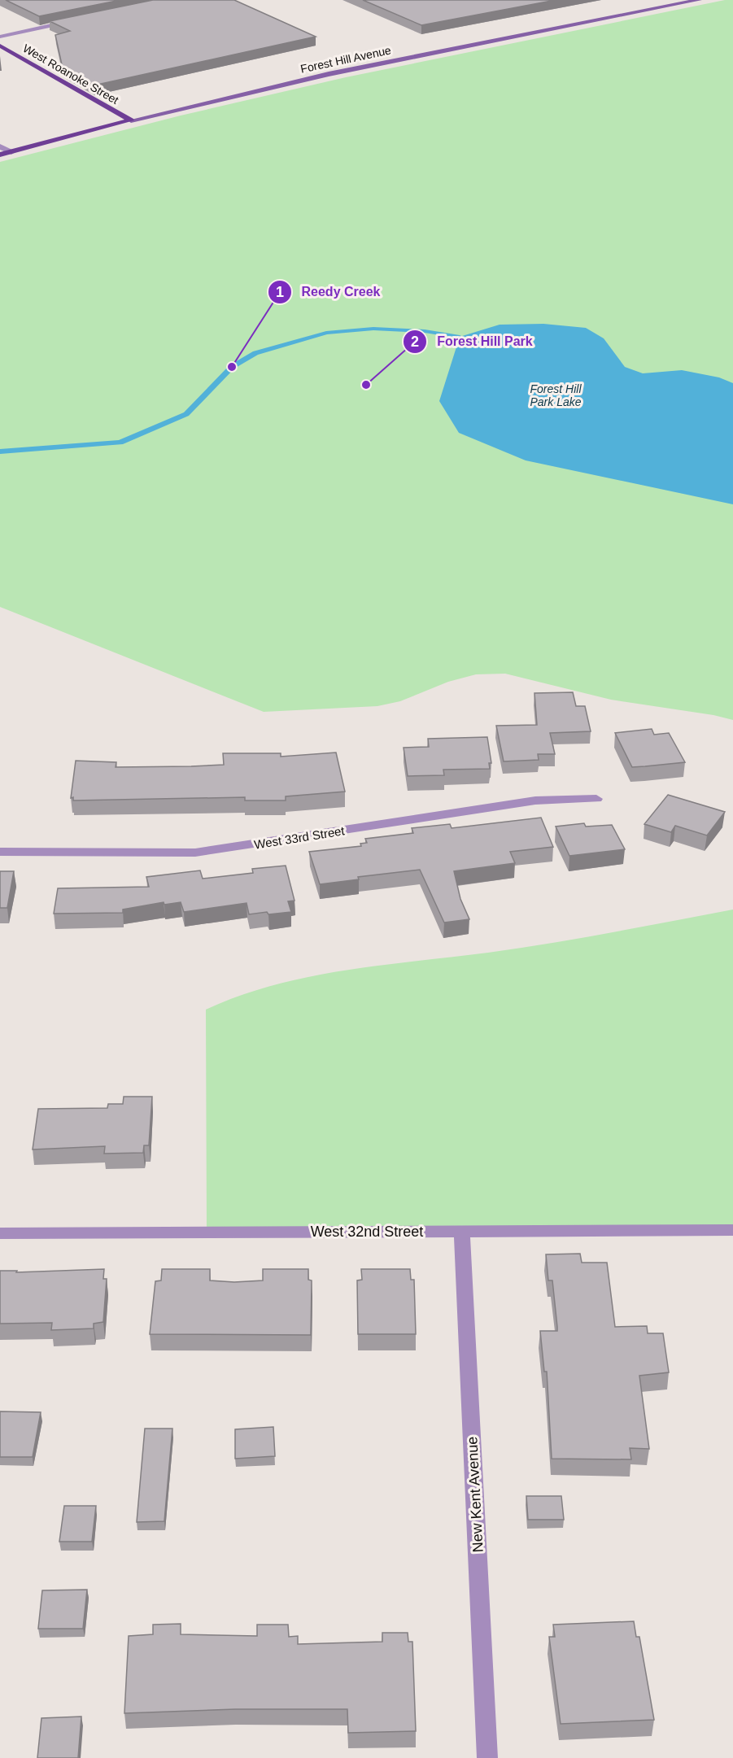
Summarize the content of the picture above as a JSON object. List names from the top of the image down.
{
  "streets": {
    "main road": ["Forest Hill Avenue", "West Roanoke Street"],
    "street": ["West 33rd Street", "West 32nd Street", "New Kent Avenue"]
  },
  "crossings": [
    ["Forest Hill Avenue", "West Roanoke Street"],
    ["West 32nd Street", "New Kent Avenue"]
  ],
  "water": ["Forest Hill Park Lake"],
  "places": ["Reedy Creek", "Forest Hill Park"]
}
